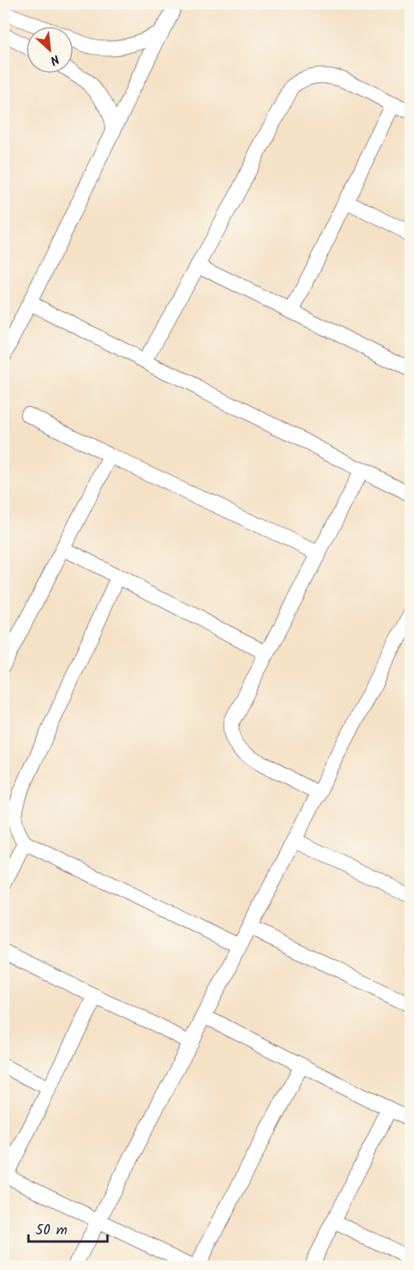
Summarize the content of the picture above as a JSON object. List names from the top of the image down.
{
  "scale_bar": "50 m",
  "north": "bottom right"
}
